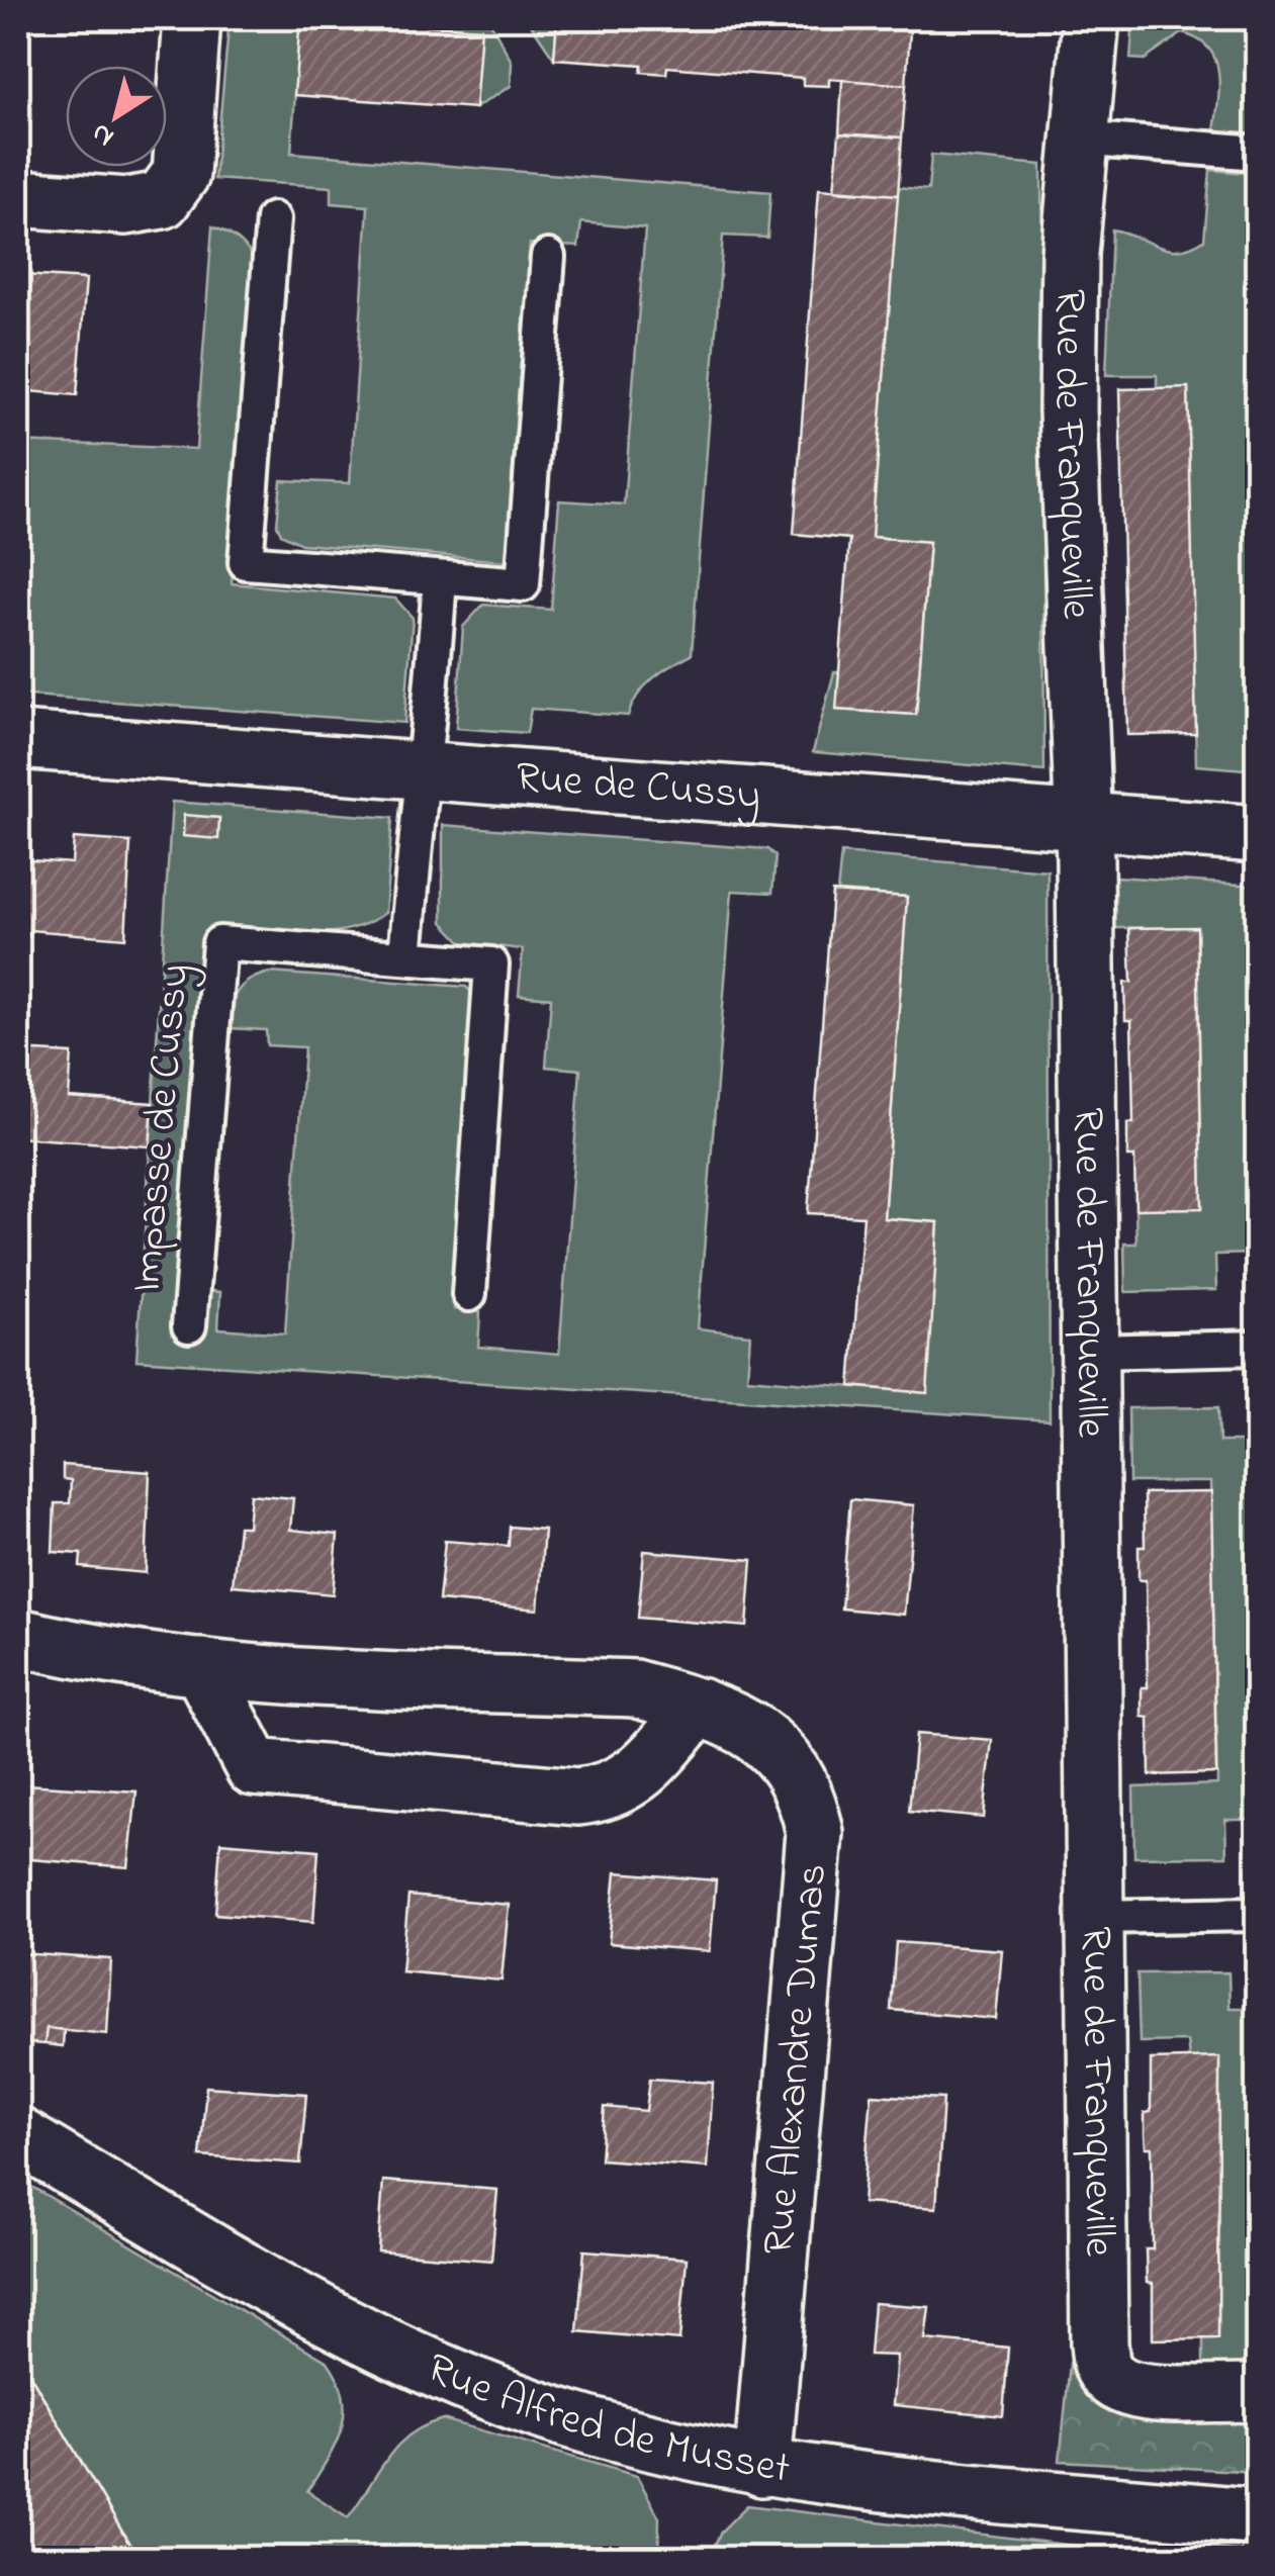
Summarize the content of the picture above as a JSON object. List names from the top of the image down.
{
  "streets": {
    "street": [
      "Rue de Franqueville",
      "Rue de Cussy",
      "Rue Alexandre Dumas",
      "Rue Alfred de Musset"
    ],
    "lane": ["Impasse de Cussy"]
  },
  "crossings": [
    ["Rue de Franqueville", "Rue de Cussy"],
    ["Rue Alexandre Dumas", "Rue Alfred de Musset"]
  ],
  "north": "bottom left"
}
